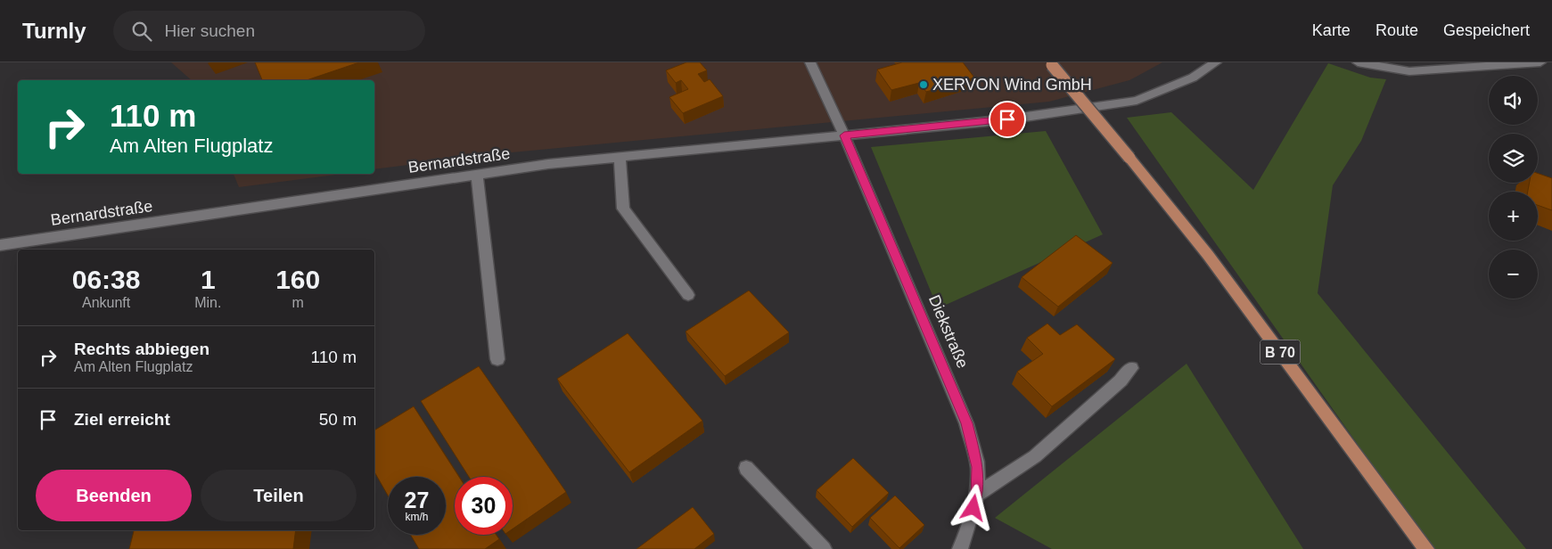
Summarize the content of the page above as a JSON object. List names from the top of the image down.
{
  "streets": {
    "main road": ["B 70"],
    "street": ["Bernardstraße", "Diekstraße"]
  },
  "crossings": [
    ["Bernardstraße", "Diekstraße"]
  ],
  "places": ["XERVON Wind GmbH"],
  "page": {
    "header": "Turnly",
    "search": "Hier suchen",
    "nav": ["Karte", "Route", "Gespeichert"],
    "map_buttons": ["+", "−"],
    "turn": ["110 m", "Am Alten Flugplatz"],
    "eta": [
      "06:38",
      "Ankunft",
      "1",
      "Min.",
      "160",
      "m"
    ],
    "list": [
      {
        "name": "Rechts abbiegen",
        "note": "Am Alten Flugplatz",
        "value": "110 m"
      },
      {
        "name": "Ziel erreicht",
        "value": "50 m"
      }
    ],
    "buttons": ["Beenden", "Teilen"],
    "speed": "27 km/h",
    "limit": "30"
  }
}
